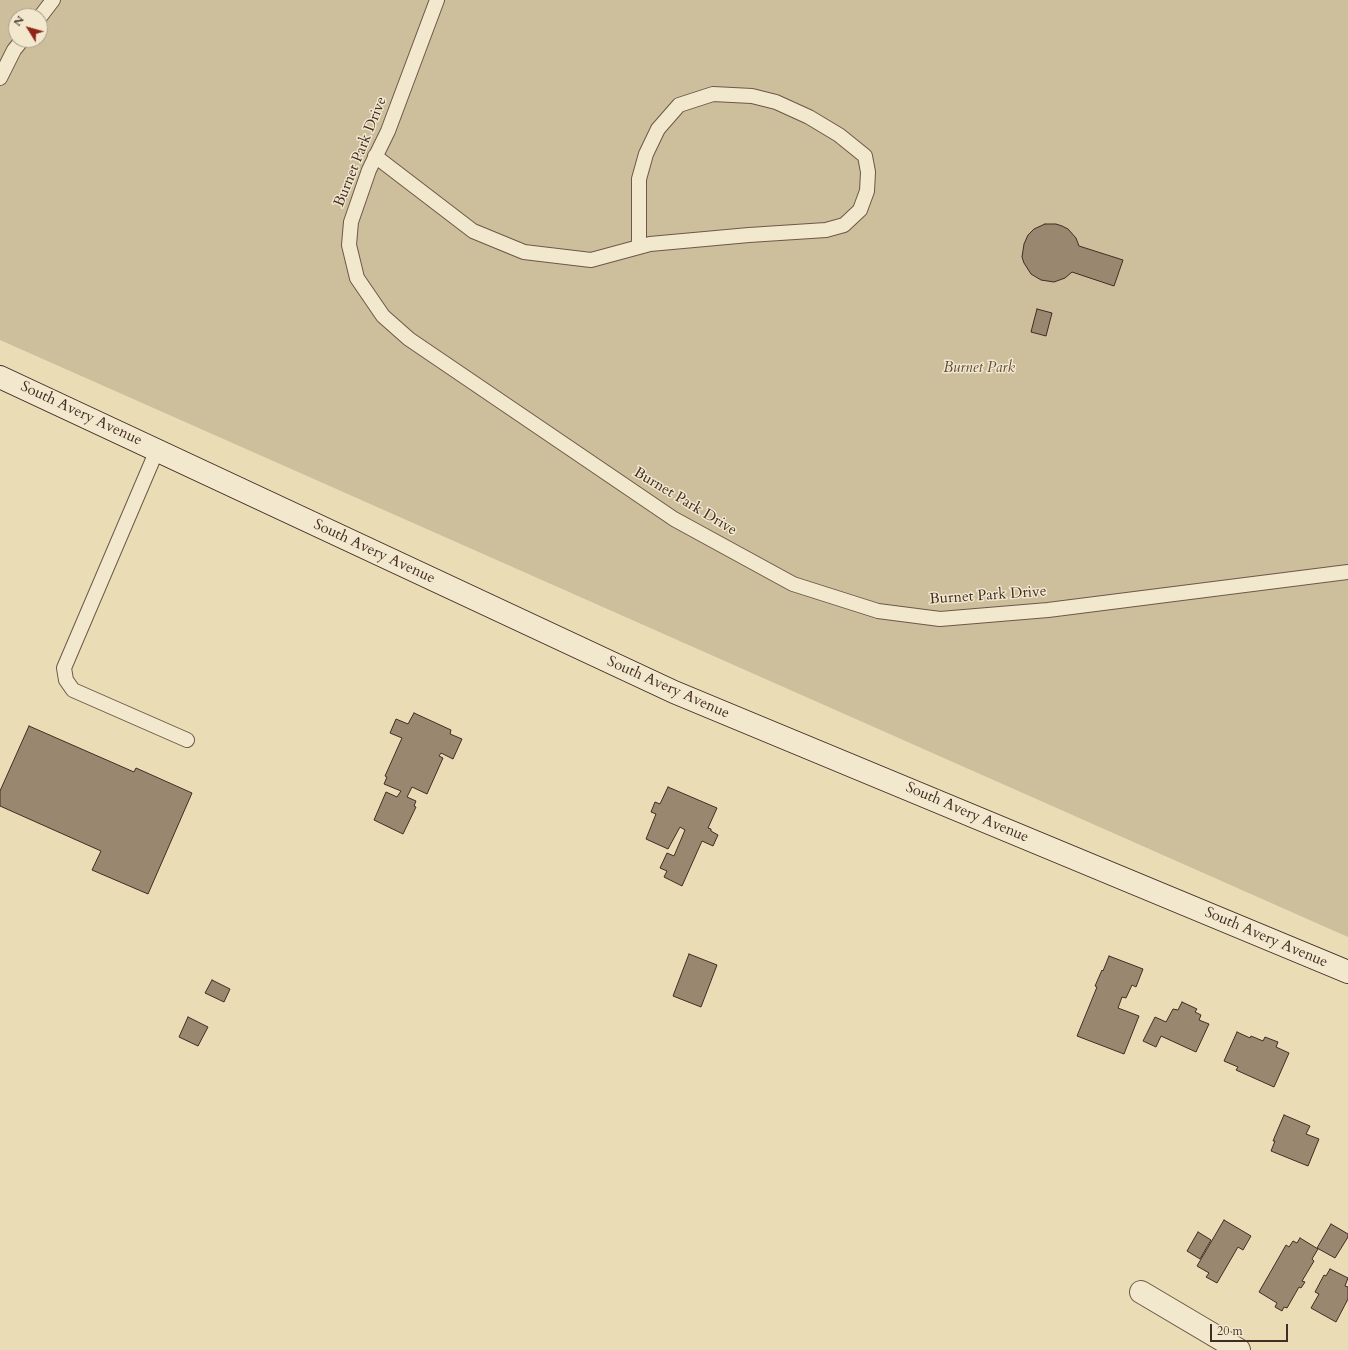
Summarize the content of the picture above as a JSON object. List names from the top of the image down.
{
  "streets": {
    "street": ["South Avery Avenue"],
    "lane": ["Burnet Park Drive"]
  },
  "parks": ["Burnet Park"],
  "scale_bar": "20 m",
  "north": "top left"
}
